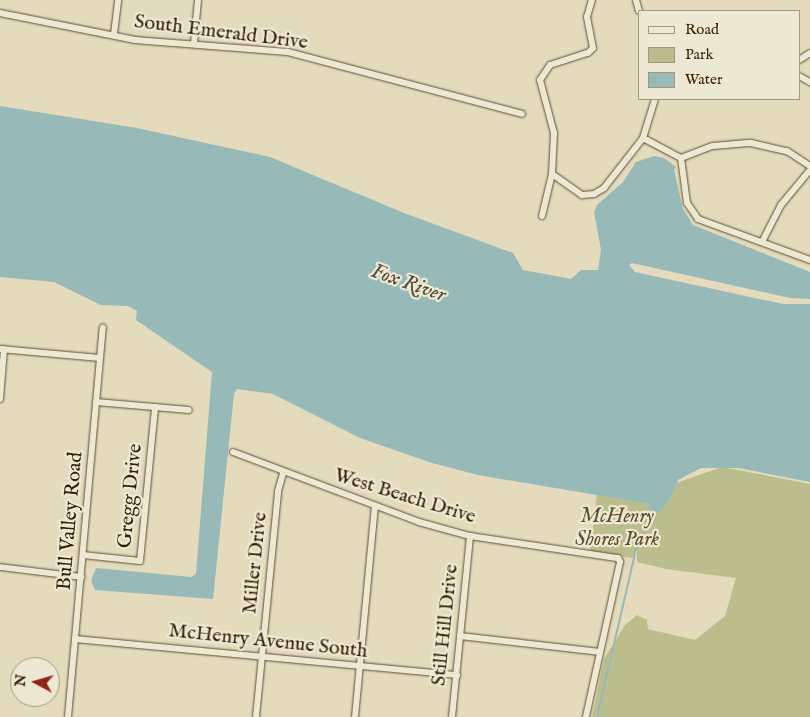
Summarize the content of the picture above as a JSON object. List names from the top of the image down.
{
  "streets": {
    "street": [
      "South Emerald Drive",
      "Gregg Drive",
      "West Beach Drive",
      "Bull Valley Road",
      "Miller Drive",
      "Still Hill Drive",
      "McHenry Avenue South"
    ]
  },
  "crossings": [
    ["Gregg Drive", "Bull Valley Road"],
    ["West Beach Drive", "Miller Drive"],
    ["West Beach Drive", "Still Hill Drive"],
    ["Bull Valley Road", "McHenry Avenue South"],
    ["Miller Drive", "McHenry Avenue South"],
    ["Still Hill Drive", "McHenry Avenue South"]
  ],
  "water": ["Fox River"],
  "parks": ["McHenry Shores Park"],
  "legend": ["Road", "Park", "Water"],
  "north": "left"
}
